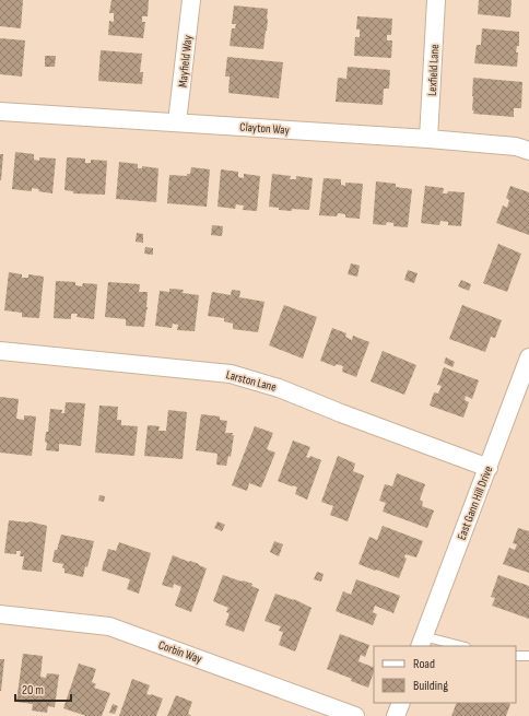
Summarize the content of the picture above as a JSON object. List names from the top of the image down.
{
  "streets": {
    "street": [
      "Mayfield Way",
      "Lexfield Lane",
      "Clayton Way",
      "Larston Lane",
      "East Gann Hill Drive",
      "Corbin Way"
    ]
  },
  "crossings": [
    ["Mayfield Way", "Clayton Way"],
    ["Lexfield Lane", "Clayton Way"],
    ["Larston Lane", "East Gann Hill Drive"]
  ],
  "legend": ["Road", "Building"],
  "scale_bar": "20 m"
}
